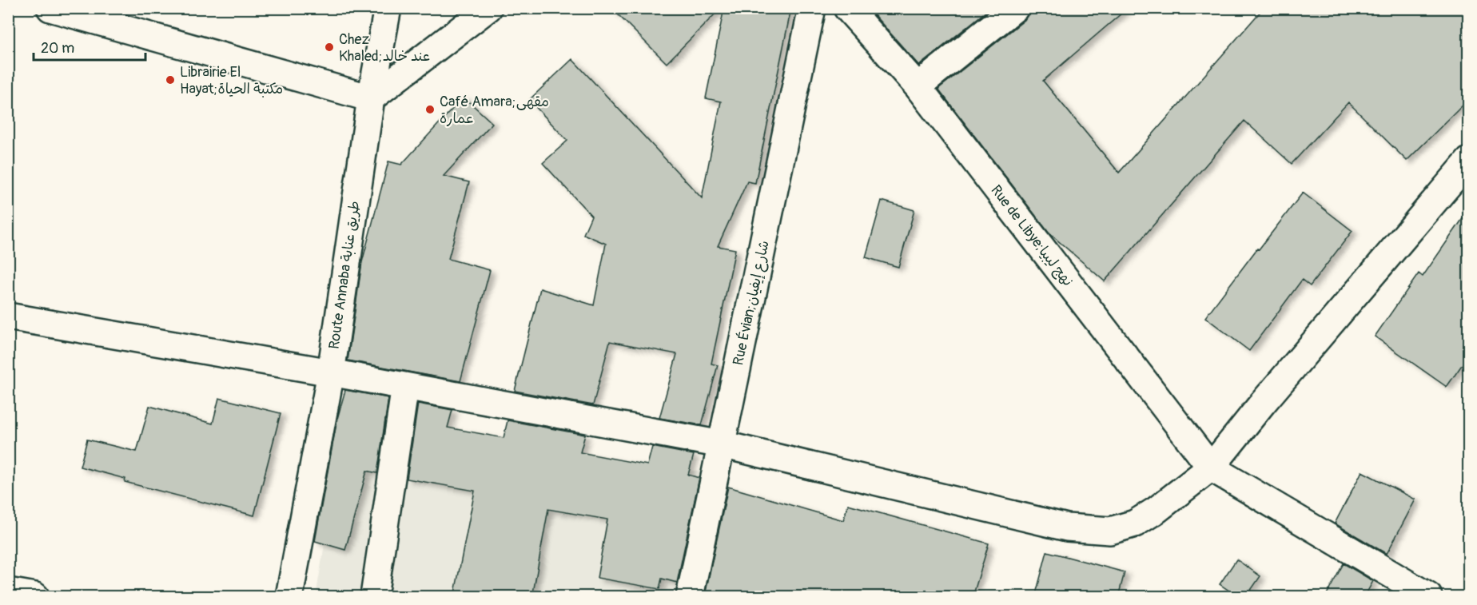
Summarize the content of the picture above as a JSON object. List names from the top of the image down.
{
  "streets": {
    "street": ["Rue de Libye;نهج ليبيا", "Route Annaba طريق عنابة", "Rue Évian;شارع إيفيان"]
  },
  "places": ["Chez Khaled;عند خالد", "Librairie El Hayat;مكتبة الحياة", "Café Amara;مقهى عمارة"],
  "scale_bar": "20 m"
}
